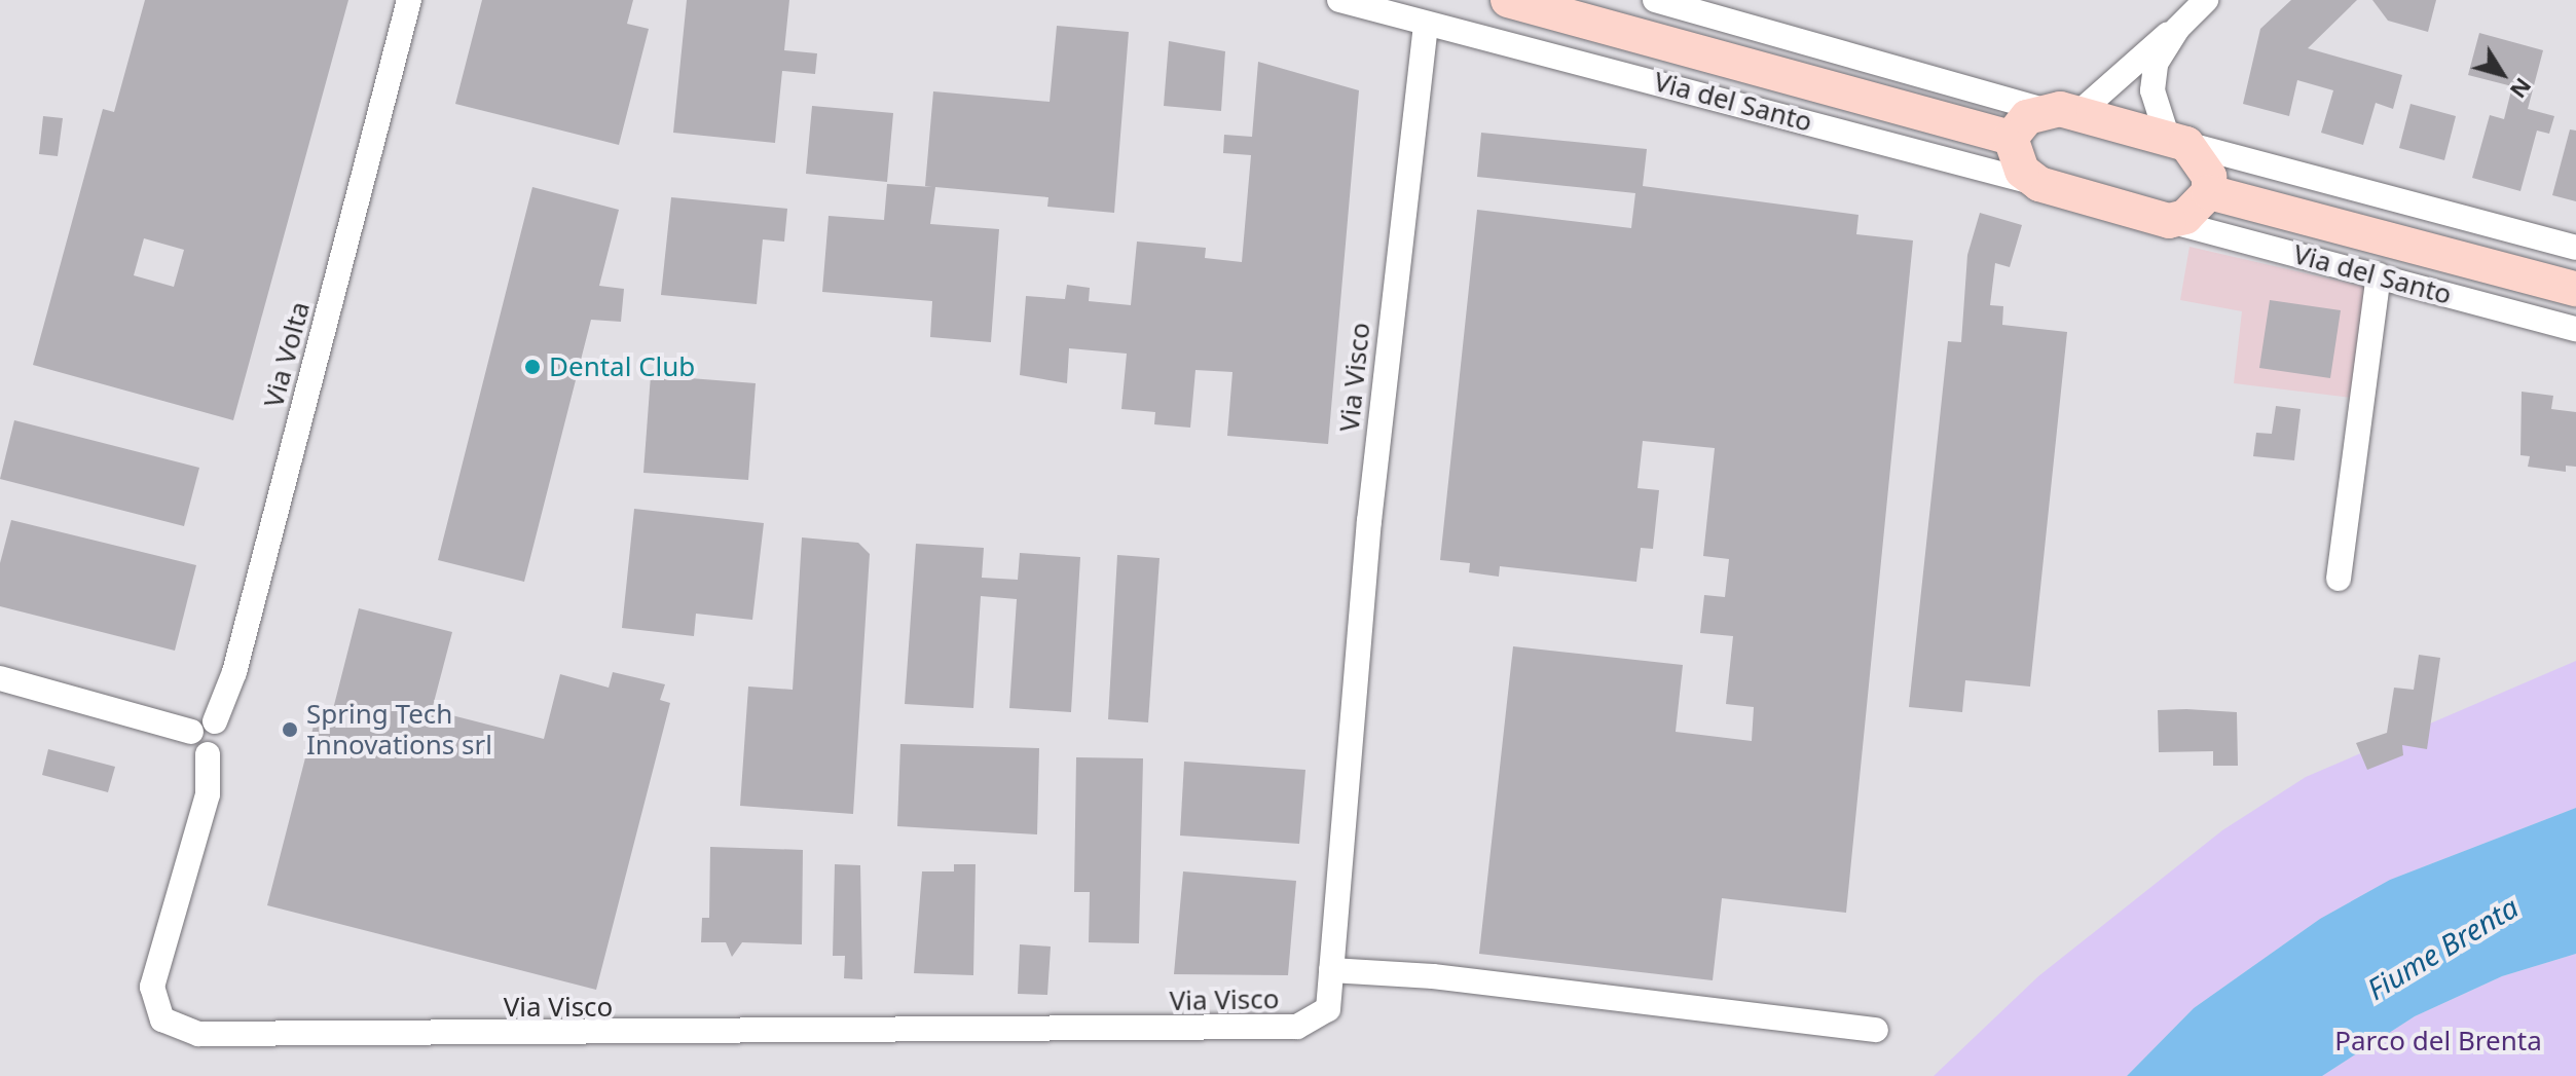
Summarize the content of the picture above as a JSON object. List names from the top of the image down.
{
  "streets": {
    "street": ["Via del Santo", "Via Volta", "Via Visco"]
  },
  "crossings": [
    ["Via del Santo", "Via Visco"],
    ["Via Volta", "Via Visco"]
  ],
  "water": ["Fiume Brenta"],
  "parks": ["Parco del Brenta"],
  "places": ["Dental Club", "Spring Tech Innovations srl"],
  "north": "bottom right"
}
